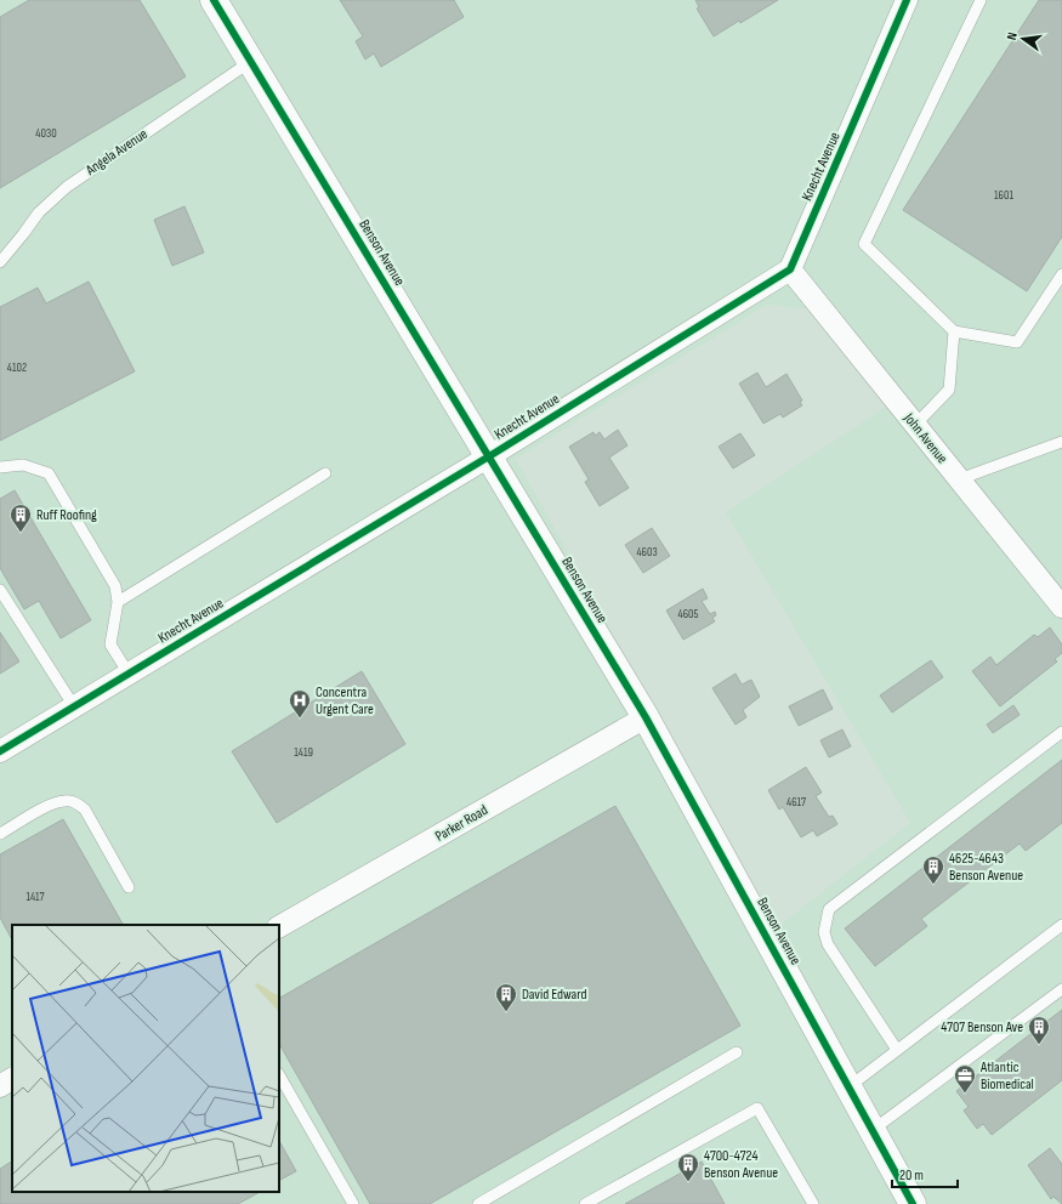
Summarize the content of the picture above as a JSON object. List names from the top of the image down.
{
  "streets": {
    "street": [
      "Knecht Avenue",
      "Benson Avenue",
      "John Avenue",
      "Parker Road"
    ],
    "lane": ["Angela Avenue"]
  },
  "crossings": [
    ["Angela Avenue", "Benson Avenue"],
    ["Knecht Avenue", "Benson Avenue"],
    ["Knecht Avenue", "John Avenue"],
    ["Benson Avenue", "Parker Road"]
  ],
  "places": {
    "building": [
      "Ruff Roofing",
      "4625-4643 Benson Avenue",
      "David Edward",
      "4707 Benson Ave",
      "4700-4724 Benson Avenue"
    ],
    "hospital": ["Concentra Urgent Care"],
    "office": ["Atlantic Biomedical"]
  },
  "house_numbers": [
    "4030",
    "1601",
    "4102",
    "4603",
    "4605",
    "1419",
    "4617",
    "1417"
  ],
  "scale_bar": "20 m",
  "north": "left"
}
